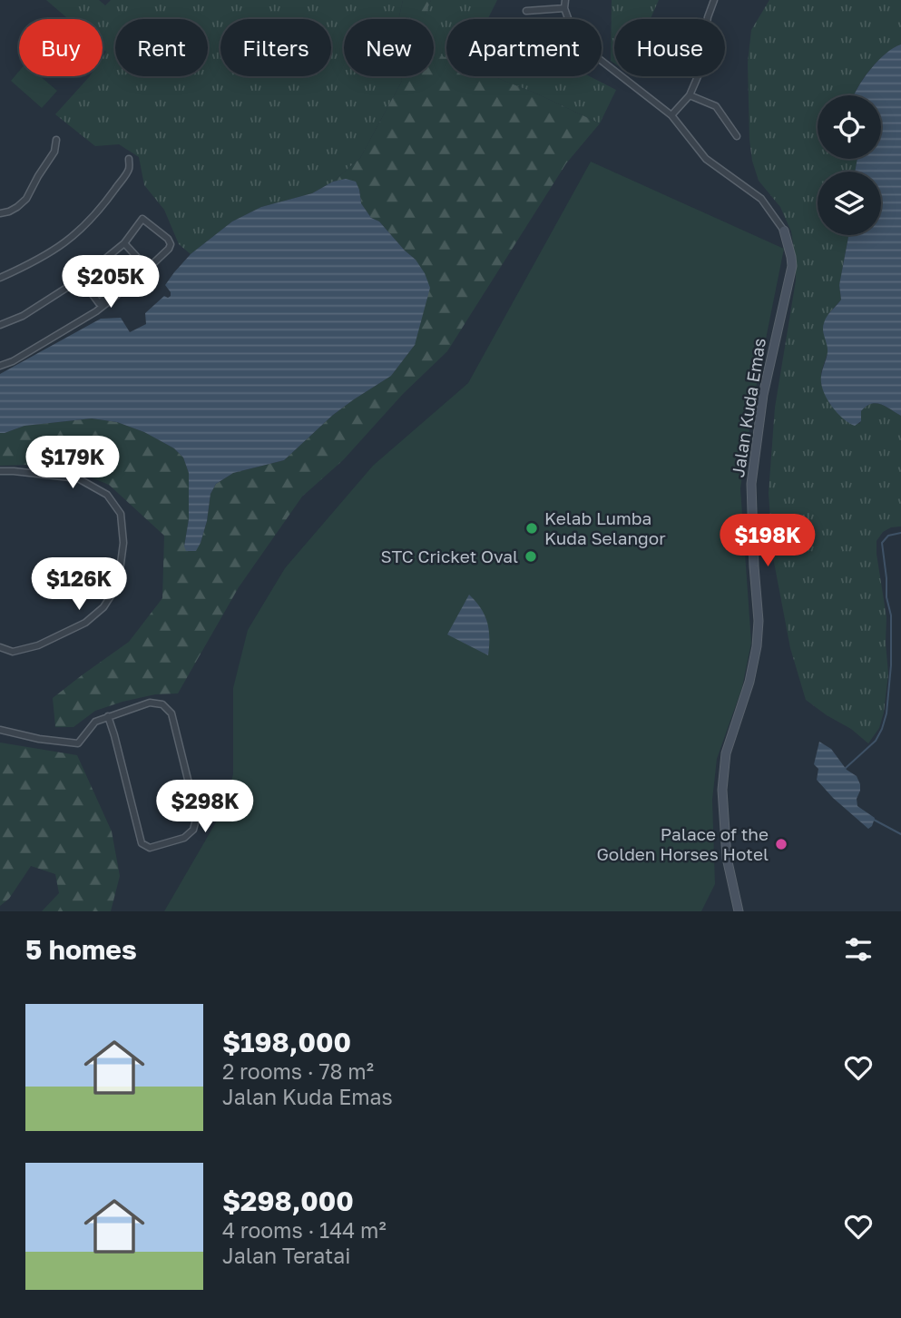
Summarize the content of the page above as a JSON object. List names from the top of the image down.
{
  "streets": {
    "street": ["Jalan Kuda Emas"]
  },
  "places": ["Kelab Lumba Kuda Selangor", "STC Cricket Oval", "Palace of the Golden Horses Hotel"],
  "page": {
    "chip": [
      "Buy",
      "Rent",
      "Filters",
      "New",
      "Apartment",
      "House"
    ],
    "price": [
      "$205K",
      "$179K",
      "$198K",
      "$126K",
      "$298K"
    ],
    "heading": "5 homes",
    "list": [
      {
        "name": "$198,000",
        "note": "2 rooms · 78 m² · Jalan Kuda Emas"
      },
      {
        "name": "$298,000",
        "note": "4 rooms · 144 m² · Jalan Teratai"
      }
    ]
  }
}
